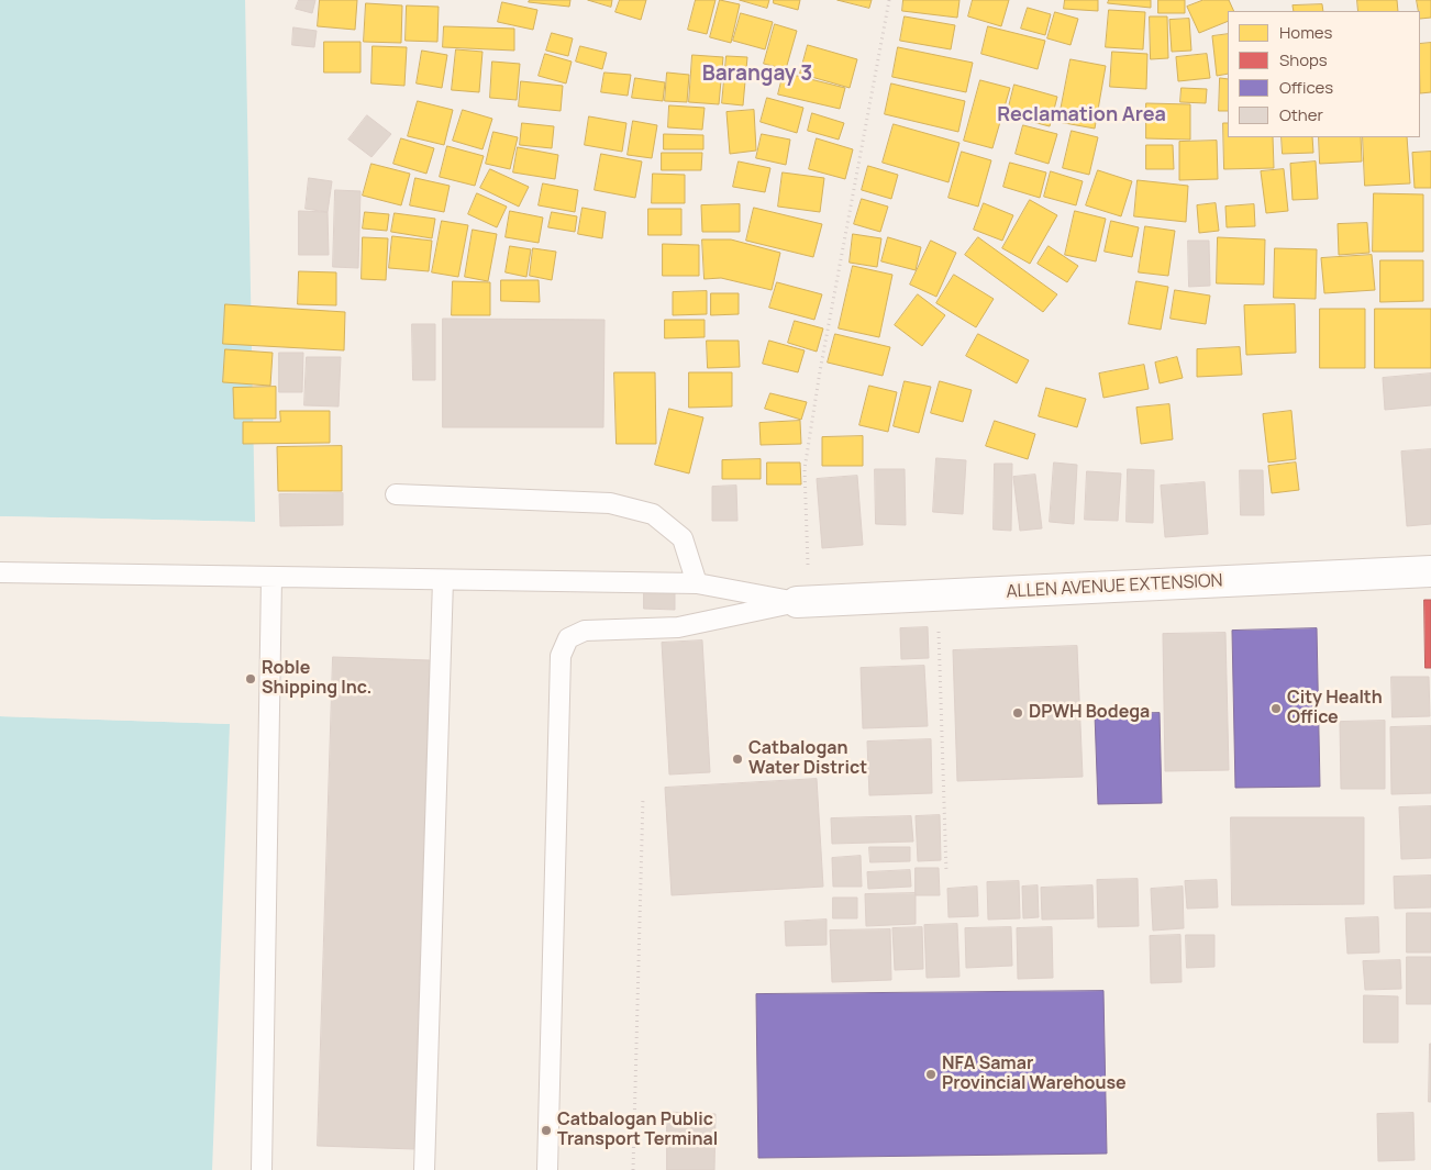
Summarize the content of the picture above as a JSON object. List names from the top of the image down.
{
  "streets": {
    "street": ["ALLEN AVENUE EXTENSION"]
  },
  "districts": ["Barangay 3", "Reclamation Area"],
  "places": [
    "Roble Shipping Inc.",
    "City Health Office",
    "DPWH Bodega",
    "Catbalogan Water District",
    "NFA Samar Provincial Warehouse",
    "Catbalogan Public Transport Terminal"
  ],
  "legend": [
    "Homes",
    "Shops",
    "Offices",
    "Other"
  ]
}
